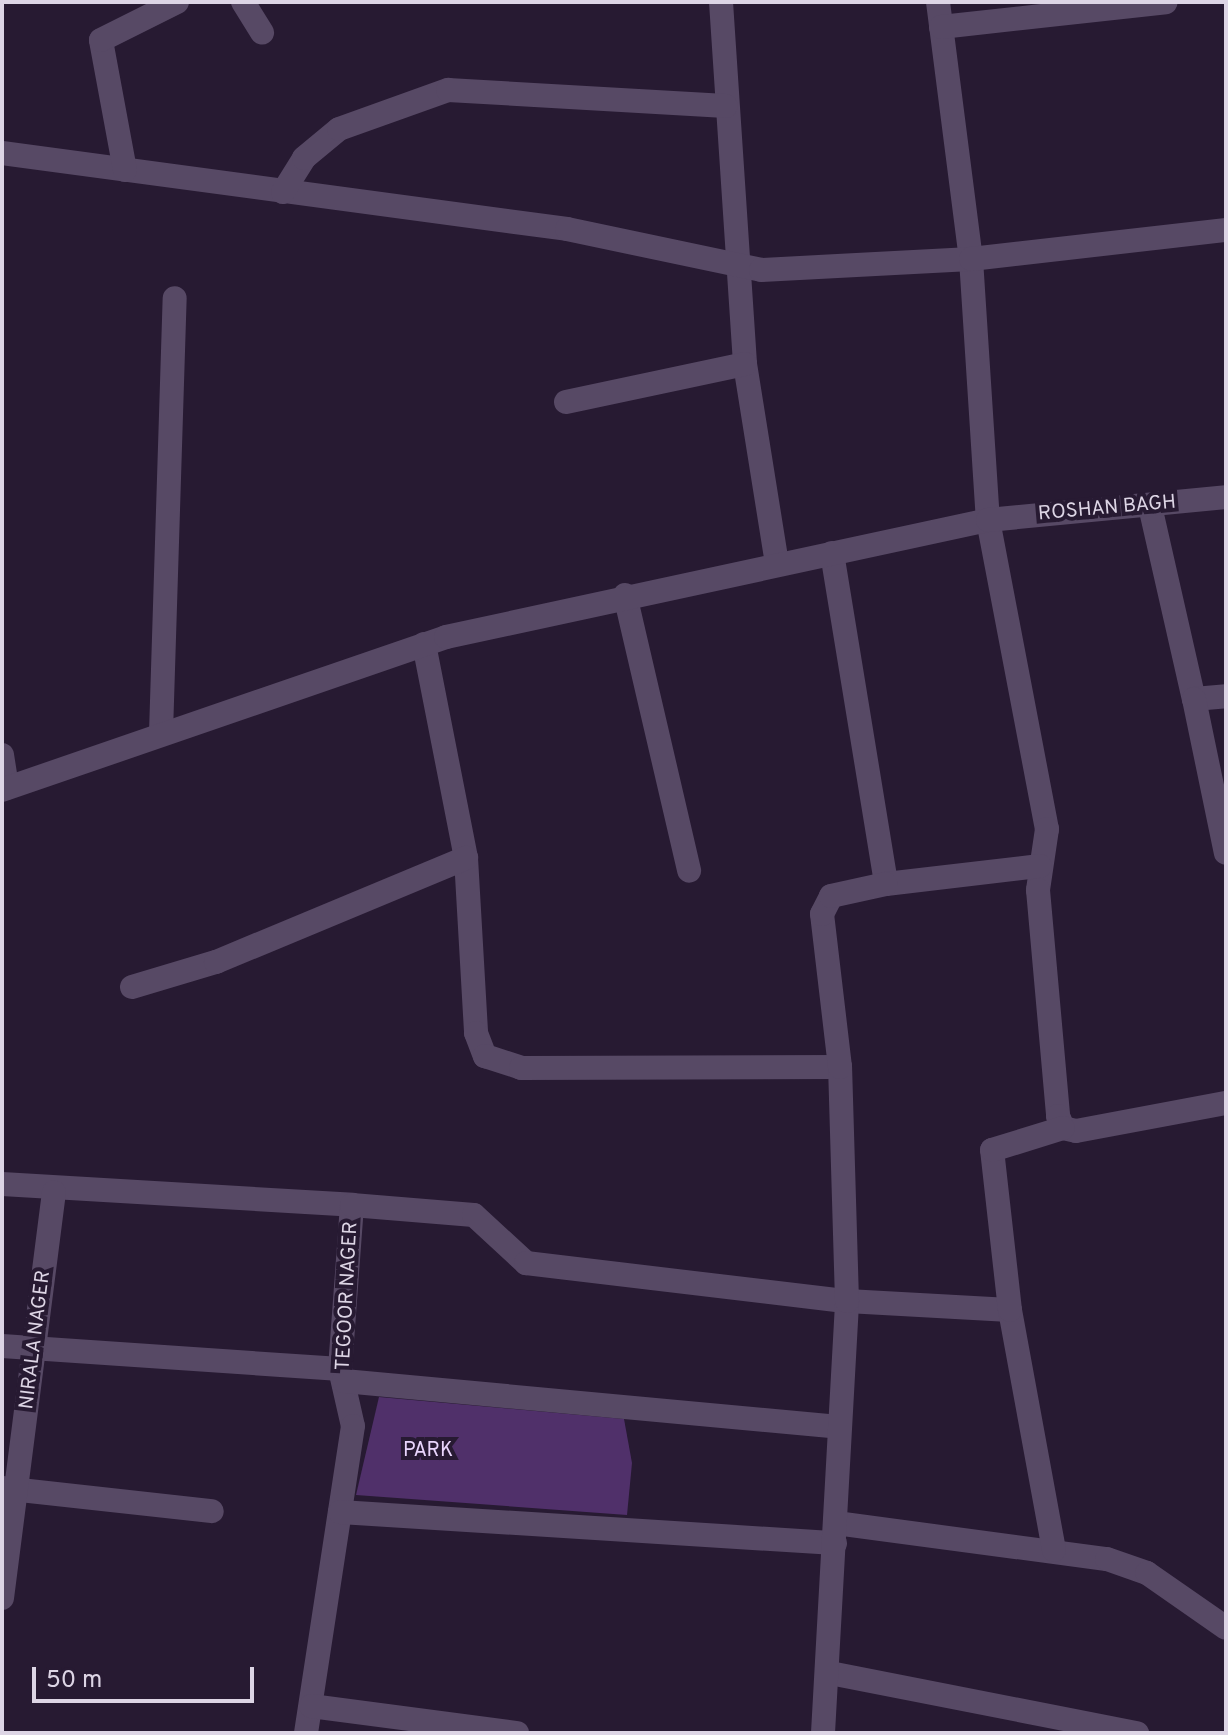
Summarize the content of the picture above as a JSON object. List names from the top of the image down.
{
  "streets": {
    "street": ["ROSHAN BAGH", "TEGOOR NAGER", "NIRALA NAGER"]
  },
  "crossings": [
    ["TEGOOR NAGER", "NIRALA NAGER"]
  ],
  "parks": ["PARK"],
  "scale_bar": "50 m"
}
